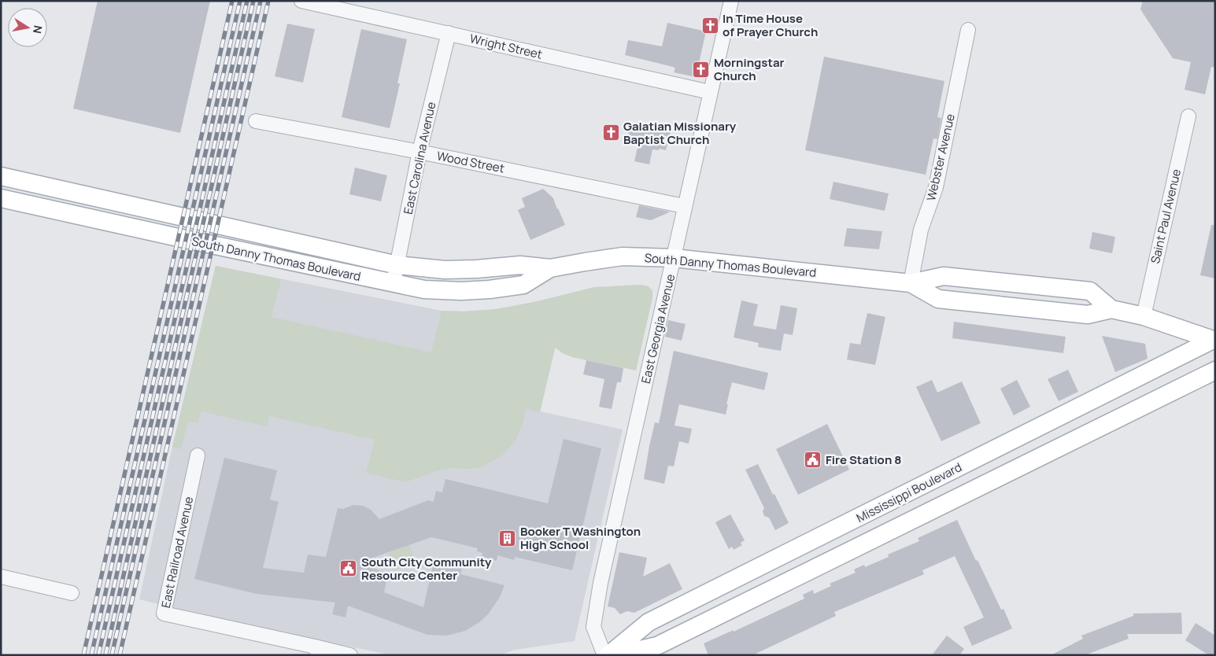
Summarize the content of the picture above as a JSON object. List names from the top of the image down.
{
  "streets": {
    "main road": ["South Danny Thomas Boulevard", "Mississippi Boulevard"],
    "street": [
      "Wright Street",
      "Webster Avenue",
      "East Carolina Avenue",
      "Wood Street",
      "Saint Paul Avenue",
      "East Georgia Avenue",
      "East Railroad Avenue"
    ]
  },
  "crossings": [
    ["Wright Street", "East Carolina Avenue"],
    ["Wright Street", "East Georgia Avenue"],
    ["Webster Avenue", "South Danny Thomas Boulevard"],
    ["East Carolina Avenue", "Wood Street"],
    ["East Carolina Avenue", "South Danny Thomas Boulevard"],
    ["Wood Street", "East Georgia Avenue"],
    ["Saint Paul Avenue", "South Danny Thomas Boulevard"],
    ["South Danny Thomas Boulevard", "East Georgia Avenue"],
    ["South Danny Thomas Boulevard", "Mississippi Boulevard"]
  ],
  "places": {
    "church": ["In Time House of Prayer Church", "Morningstar Church", "Galatian Missionary Baptist Church"],
    "public building": ["Fire Station 8", "South City Community Resource Center"],
    "building": ["Booker T Washington High School"]
  },
  "north": "right"
}
